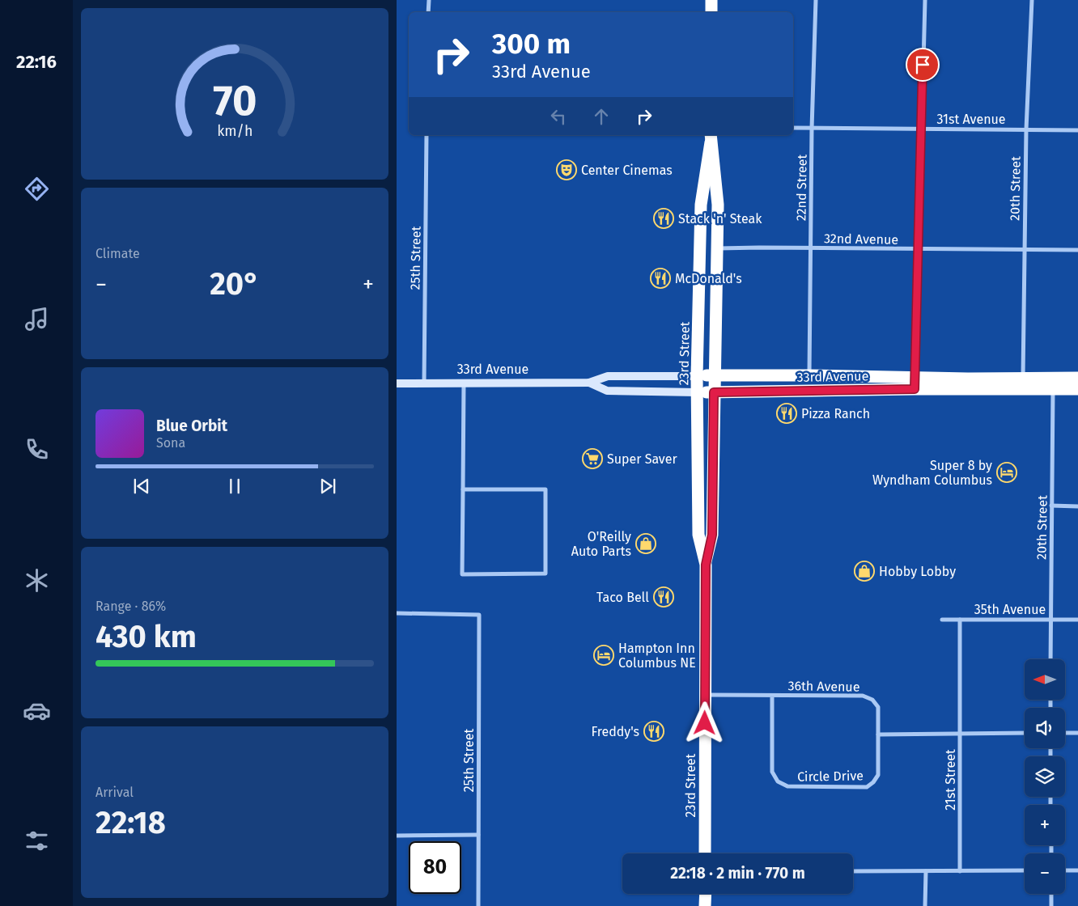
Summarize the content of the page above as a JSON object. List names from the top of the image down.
{
  "streets": {
    "highway": ["23rd Street", "33rd Avenue"],
    "street": [
      "31st Avenue",
      "22nd Street",
      "20th Street",
      "32nd Avenue",
      "25th Street",
      "35th Avenue",
      "36th Avenue",
      "Circle Drive",
      "21st Street"
    ]
  },
  "crossings": [
    ["31st Avenue", "22nd Street"],
    ["31st Avenue", "20th Street"],
    ["22nd Street", "32nd Avenue"],
    ["22nd Street", "33rd Avenue"],
    ["20th Street", "32nd Avenue"],
    ["20th Street", "33rd Avenue"],
    ["20th Street", "35th Avenue"],
    ["32nd Avenue", "23rd Street"],
    ["25th Street", "33rd Avenue"],
    ["23rd Street", "33rd Avenue"],
    ["23rd Street", "36th Avenue"],
    ["35th Avenue", "21st Street"],
    ["36th Avenue", "Circle Drive"]
  ],
  "places": {
    "theatre": ["Center Cinemas"],
    "restaurant": [
      "Stack 'n' Steak",
      "McDonald's",
      "Pizza Ranch",
      "Taco Bell",
      "Freddy's"
    ],
    "supermarket": ["Super Saver"],
    "hotel": ["Super 8 by Wyndham Columbus", "Hampton Inn Columbus NE"],
    "shop": ["O'Reilly Auto Parts", "Hobby Lobby"]
  },
  "north": "left",
  "page": {
    "tabs": "22:16",
    "turn": ["300 m", "33rd Avenue"],
    "tile": [
      "Climate",
      ["Range · 86%", "430 km"],
      ["Arrival", "22:18"]
    ],
    "heat": ["−", "20°", "+"],
    "song": ["Blue Orbit", "Sona"],
    "map_buttons": ["+", "−"],
    "limit": "80",
    "trip": "22:18 · 2 min · 770 m",
    "gauge": ["70", "km/h"]
  }
}
